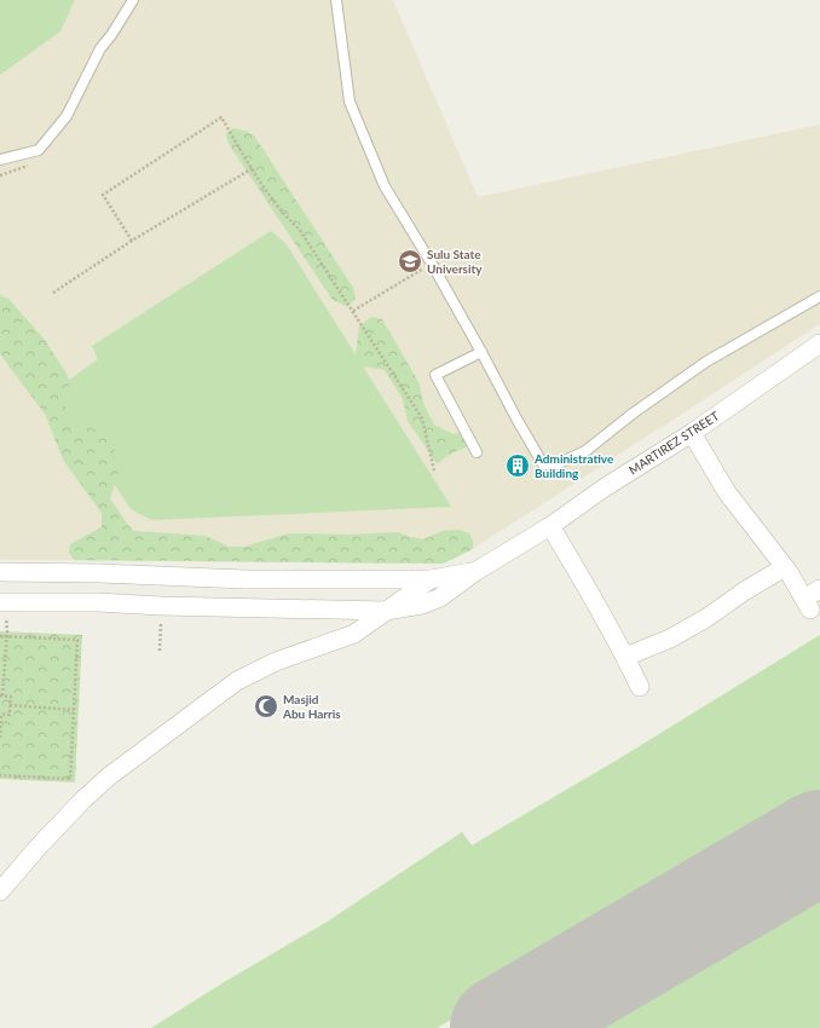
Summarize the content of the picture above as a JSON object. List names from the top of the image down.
{
  "streets": {
    "street": ["MARTIREZ STREET"]
  },
  "places": {
    "school or university": ["Sulu State University"],
    "building": ["Administrative Building"],
    "mosque": ["Masjid Abu Harris"]
  }
}
